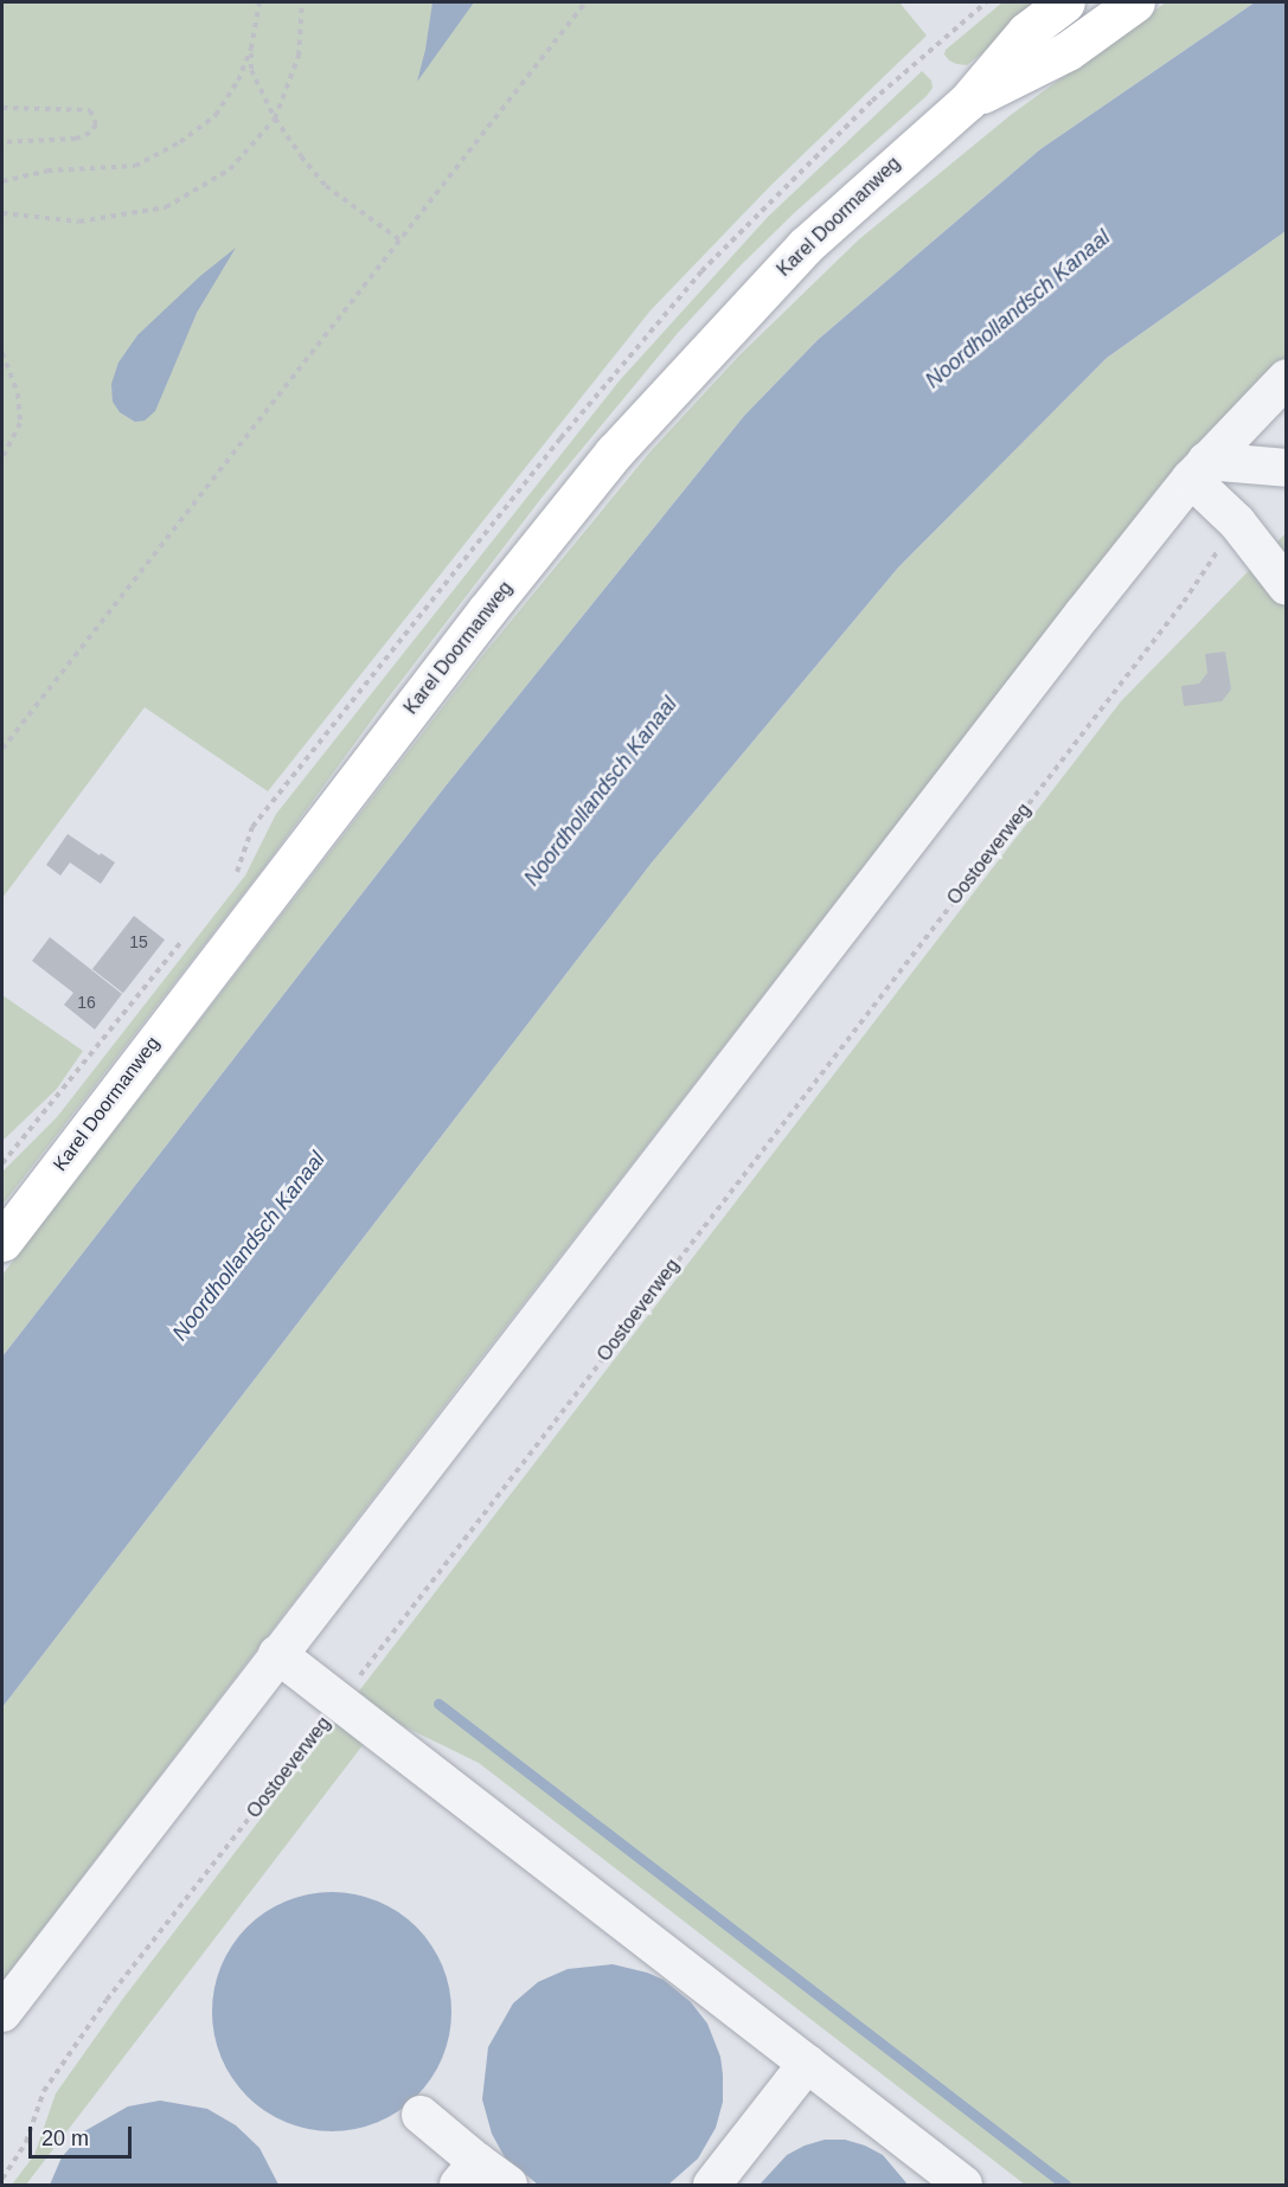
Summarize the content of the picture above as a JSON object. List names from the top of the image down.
{
  "streets": {
    "main road": ["Karel Doormanweg"],
    "path": ["Oostoeverweg"]
  },
  "water": ["Noordhollandsch Kanaal"],
  "house_numbers": ["15", "16"],
  "scale_bar": "20 m"
}
